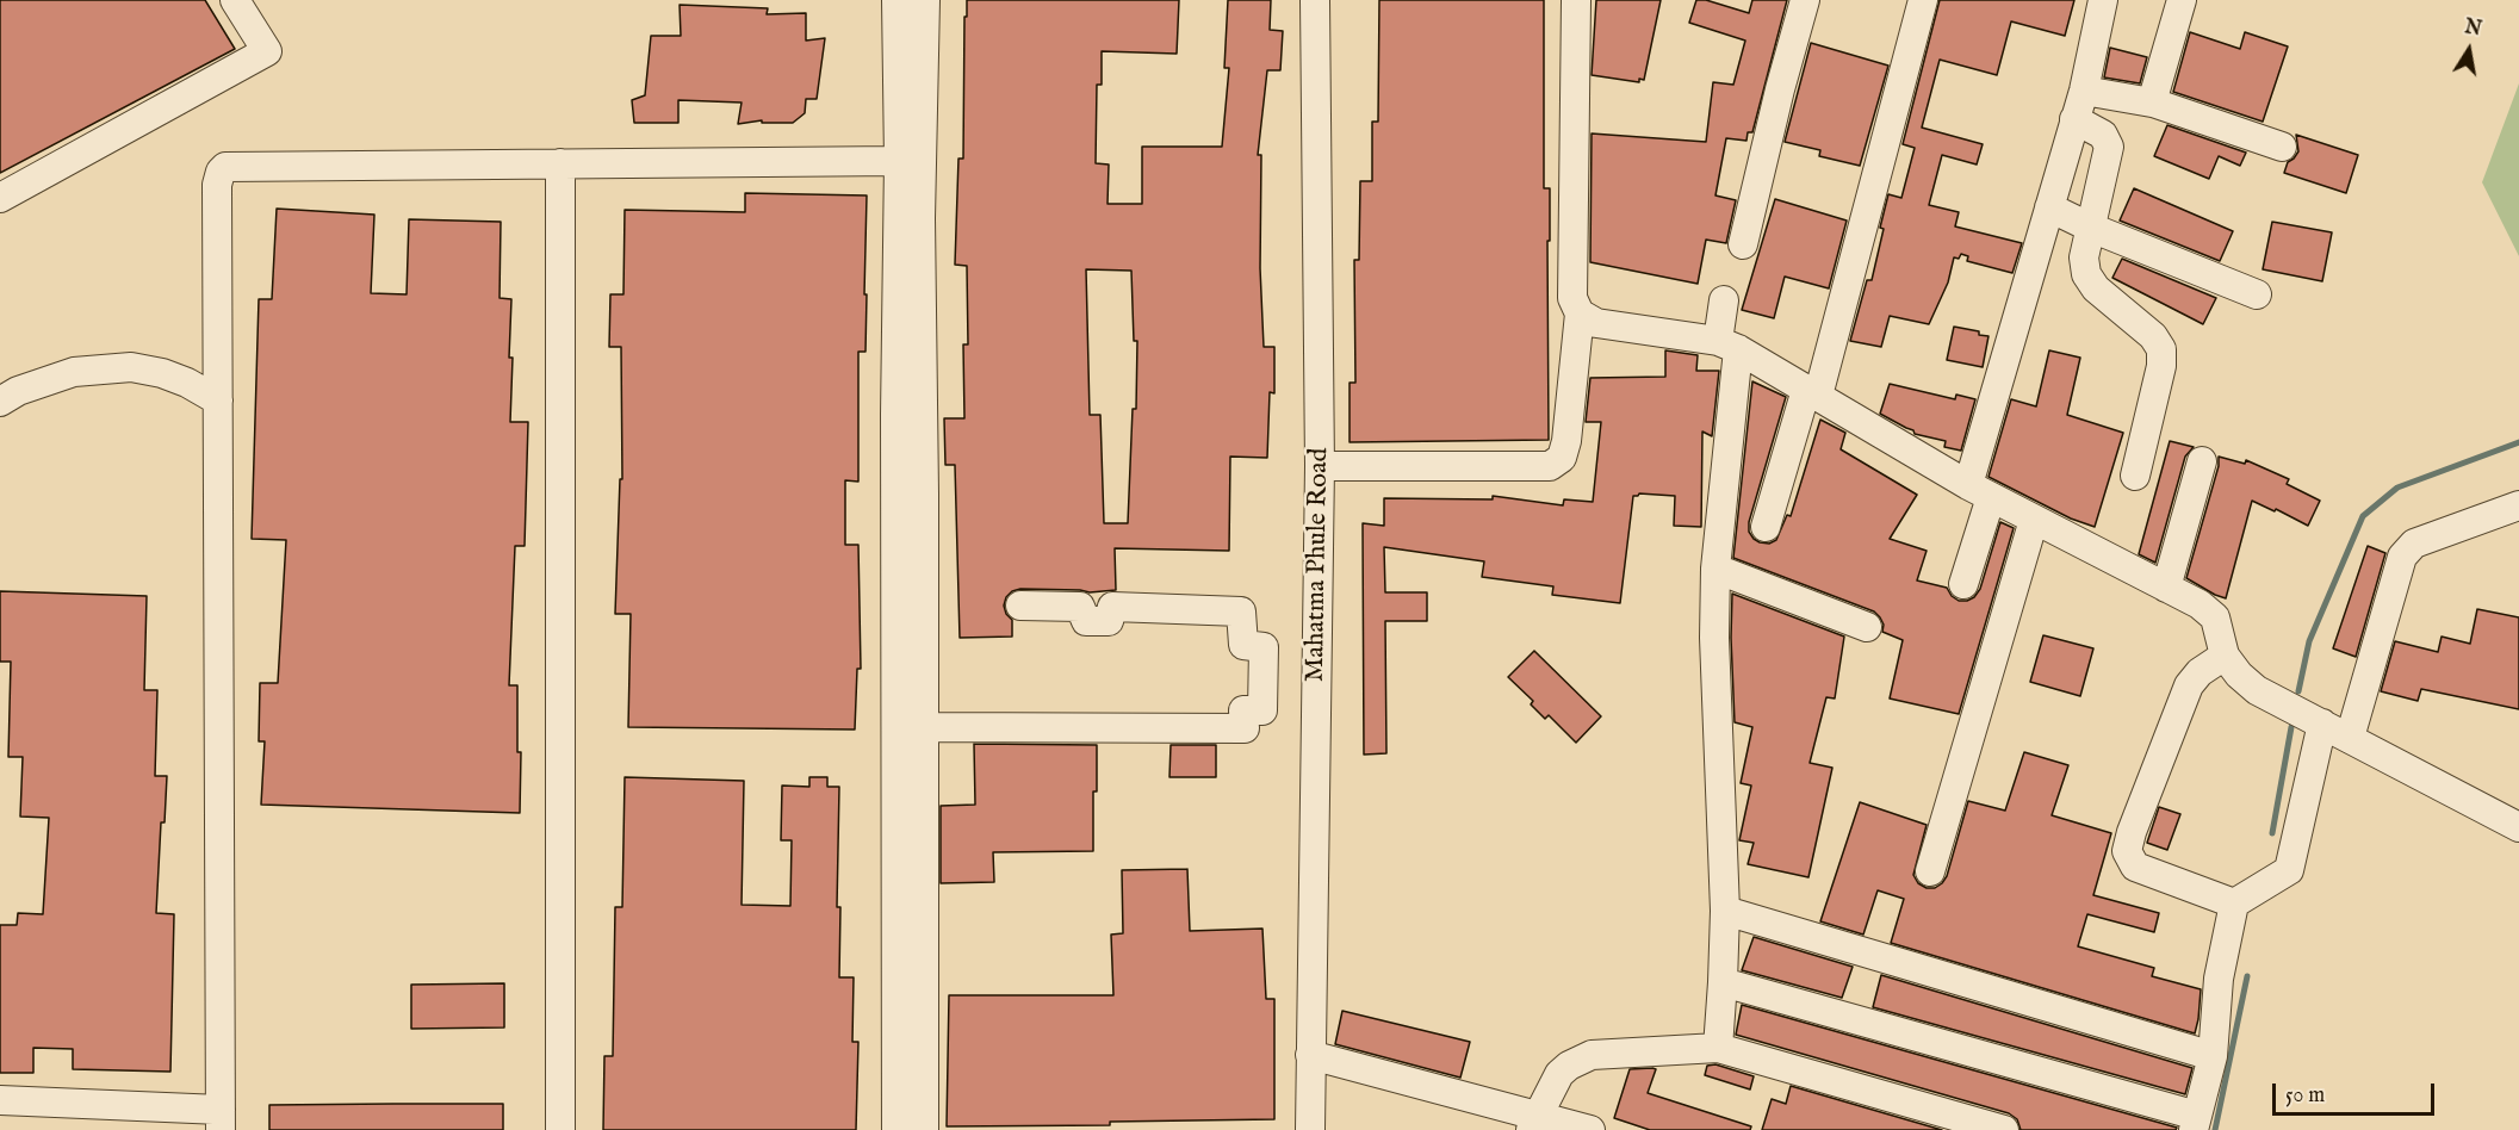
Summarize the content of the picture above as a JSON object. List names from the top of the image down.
{
  "streets": {
    "street": ["Mahatma Phule Road"]
  },
  "scale_bar": "50 m",
  "north": "top"
}
